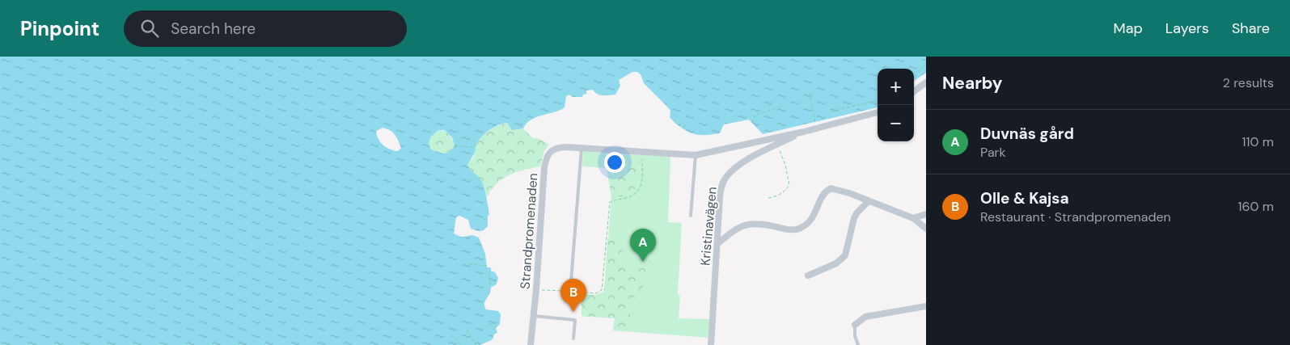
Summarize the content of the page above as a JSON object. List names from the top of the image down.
{
  "streets": {
    "street": ["Kristinavägen", "Strandpromenaden"]
  },
  "crossings": [
    ["Kristinavägen", "Strandpromenaden"]
  ],
  "page": {
    "header": "Pinpoint",
    "search": "Search here",
    "nav": ["Map", "Layers", "Share"],
    "heading": ["Nearby", "2 results"],
    "map_buttons": ["+", "−"],
    "list": [
      {
        "mark": "A",
        "name": "Duvnäs gård",
        "note": "Park",
        "value": "110 m"
      },
      {
        "mark": "B",
        "name": "Olle & Kajsa",
        "note": "Restaurant · Strandpromenaden",
        "value": "160 m"
      }
    ],
    "pins": ["A", "B"]
  }
}
